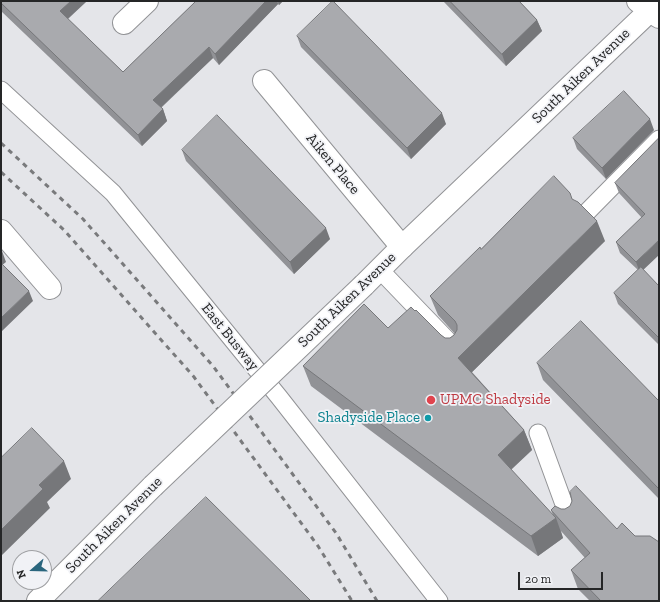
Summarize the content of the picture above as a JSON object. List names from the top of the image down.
{
  "streets": {
    "main road": ["South Aiken Avenue", "Aiken Place"],
    "lane": ["East Busway"]
  },
  "crossings": [
    ["South Aiken Avenue", "Aiken Place"]
  ],
  "places": ["UPMC Shadyside", "Shadyside Place"],
  "scale_bar": "20 m",
  "north": "left"
}
